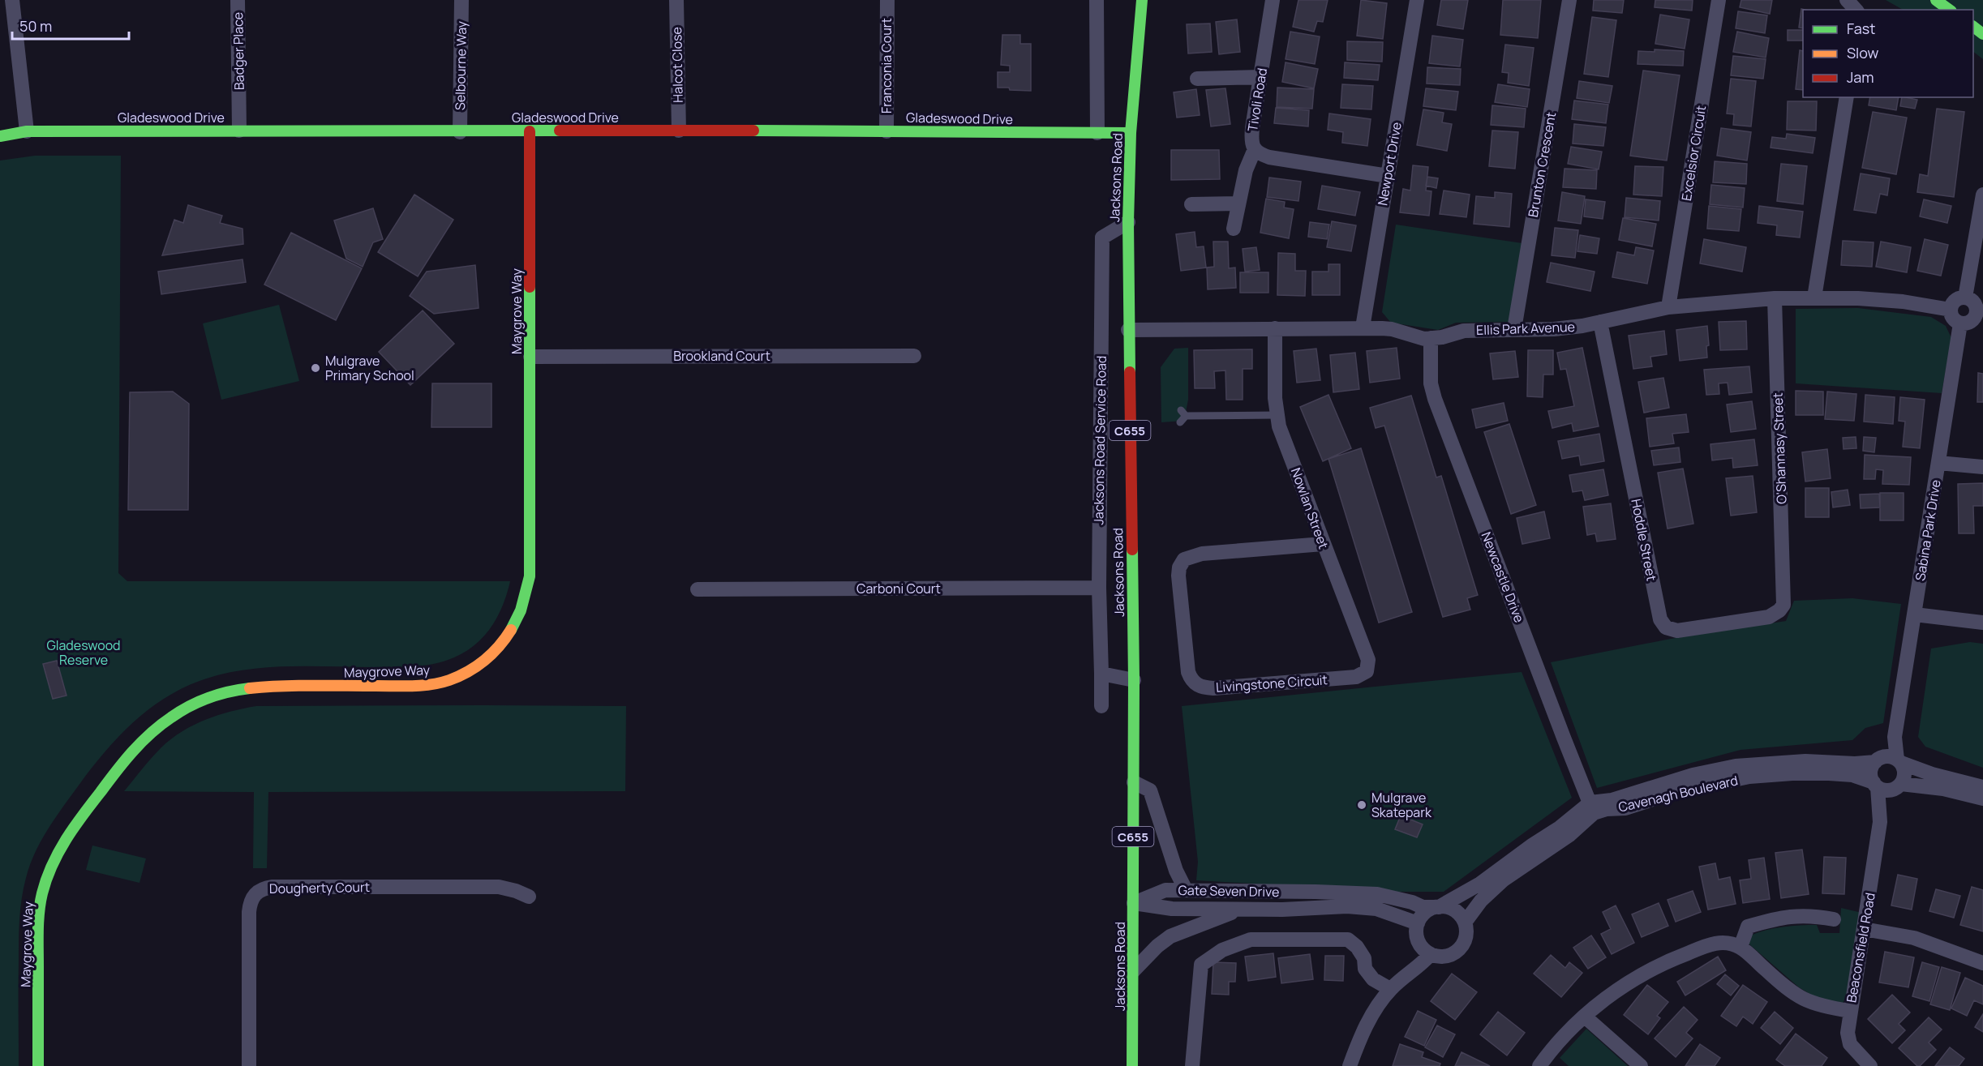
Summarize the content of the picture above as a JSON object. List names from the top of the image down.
{
  "streets": {
    "main road": [
      "Gladeswood Drive",
      "Jacksons Road",
      "Maygrove Way",
      "C655"
    ],
    "street": [
      "Badger Place",
      "Halcot Close",
      "Selbourne Way",
      "Franconia Court",
      "Tivoli Road",
      "Excelsior Circuit",
      "Newport Drive",
      "Brunton Crescent",
      "Ellis Park Avenue",
      "Brookland Court",
      "Jacksons Road Service Road",
      "O'Shannasy Street",
      "Nowlan Street",
      "Sabina Park Drive",
      "Hoddle Street",
      "Newcastle Drive",
      "Carboni Court",
      "Livingstone Circuit",
      "Cavenagh Boulevard",
      "Dougherty Court",
      "Gate Seven Drive",
      "Beaconsfield Road"
    ]
  },
  "crossings": [
    ["Badger Place", "Gladeswood Drive"],
    ["Halcot Close", "Gladeswood Drive"],
    ["Selbourne Way", "Gladeswood Drive"],
    ["Franconia Court", "Gladeswood Drive"],
    ["Tivoli Road", "Newport Drive"],
    ["Gladeswood Drive", "Jacksons Road"],
    ["Gladeswood Drive", "Maygrove Way"],
    ["Excelsior Circuit", "Ellis Park Avenue"],
    ["Newport Drive", "Ellis Park Avenue"],
    ["Brunton Crescent", "Ellis Park Avenue"],
    ["Jacksons Road", "Ellis Park Avenue"],
    ["Jacksons Road", "Jacksons Road Service Road"],
    ["Jacksons Road", "Gate Seven Drive"],
    ["Maygrove Way", "Brookland Court"],
    ["Ellis Park Avenue", "O'Shannasy Street"],
    ["Ellis Park Avenue", "Nowlan Street"],
    ["Ellis Park Avenue", "Sabina Park Drive"],
    ["Ellis Park Avenue", "Hoddle Street"],
    ["Ellis Park Avenue", "Newcastle Drive"],
    ["Jacksons Road Service Road", "Carboni Court"],
    ["O'Shannasy Street", "Hoddle Street"],
    ["Nowlan Street", "Livingstone Circuit"],
    ["Sabina Park Drive", "Cavenagh Boulevard"],
    ["Newcastle Drive", "Cavenagh Boulevard"],
    ["Cavenagh Boulevard", "Beaconsfield Road"]
  ],
  "parks": ["Gladeswood Reserve"],
  "places": ["Mulgrave Primary School", "Mulgrave Skatepark"],
  "legend": ["Fast", "Slow", "Jam"],
  "scale_bar": "50 m"
}
